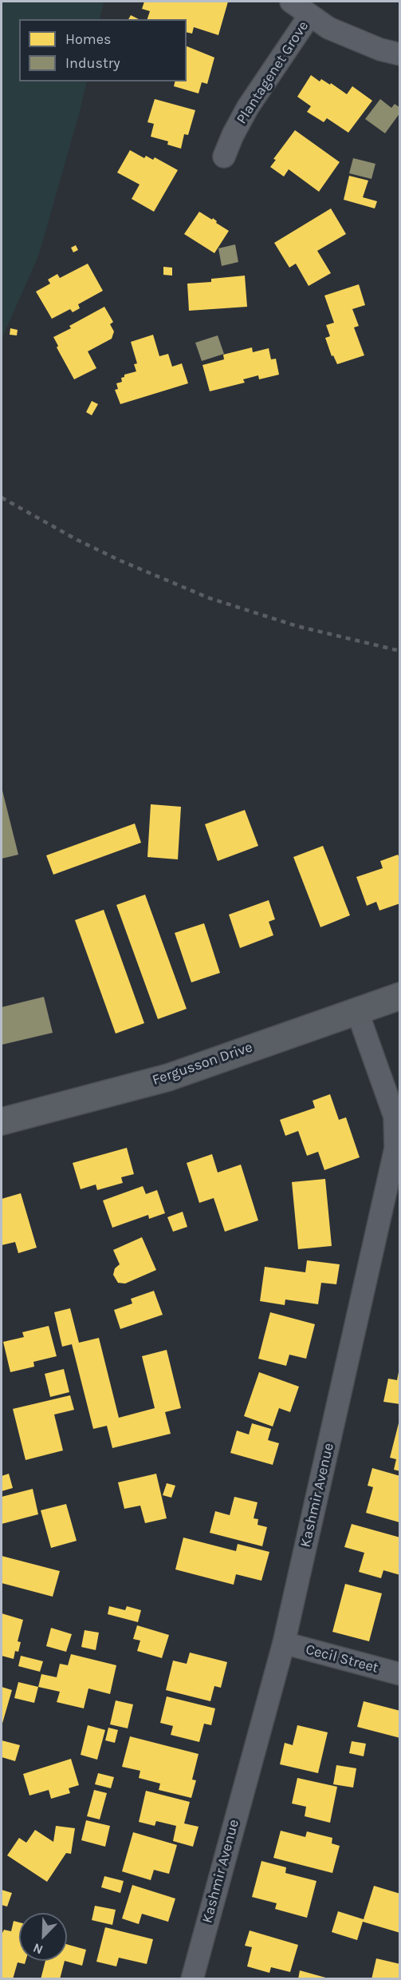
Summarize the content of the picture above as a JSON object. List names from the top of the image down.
{
  "streets": {
    "main road": ["Fergusson Drive"],
    "street": ["Plantagenet Grove", "Kashmir Avenue", "Cecil Street"]
  },
  "crossings": [
    ["Fergusson Drive", "Kashmir Avenue"],
    ["Kashmir Avenue", "Cecil Street"]
  ],
  "legend": ["Homes", "Industry"],
  "north": "bottom left"
}
